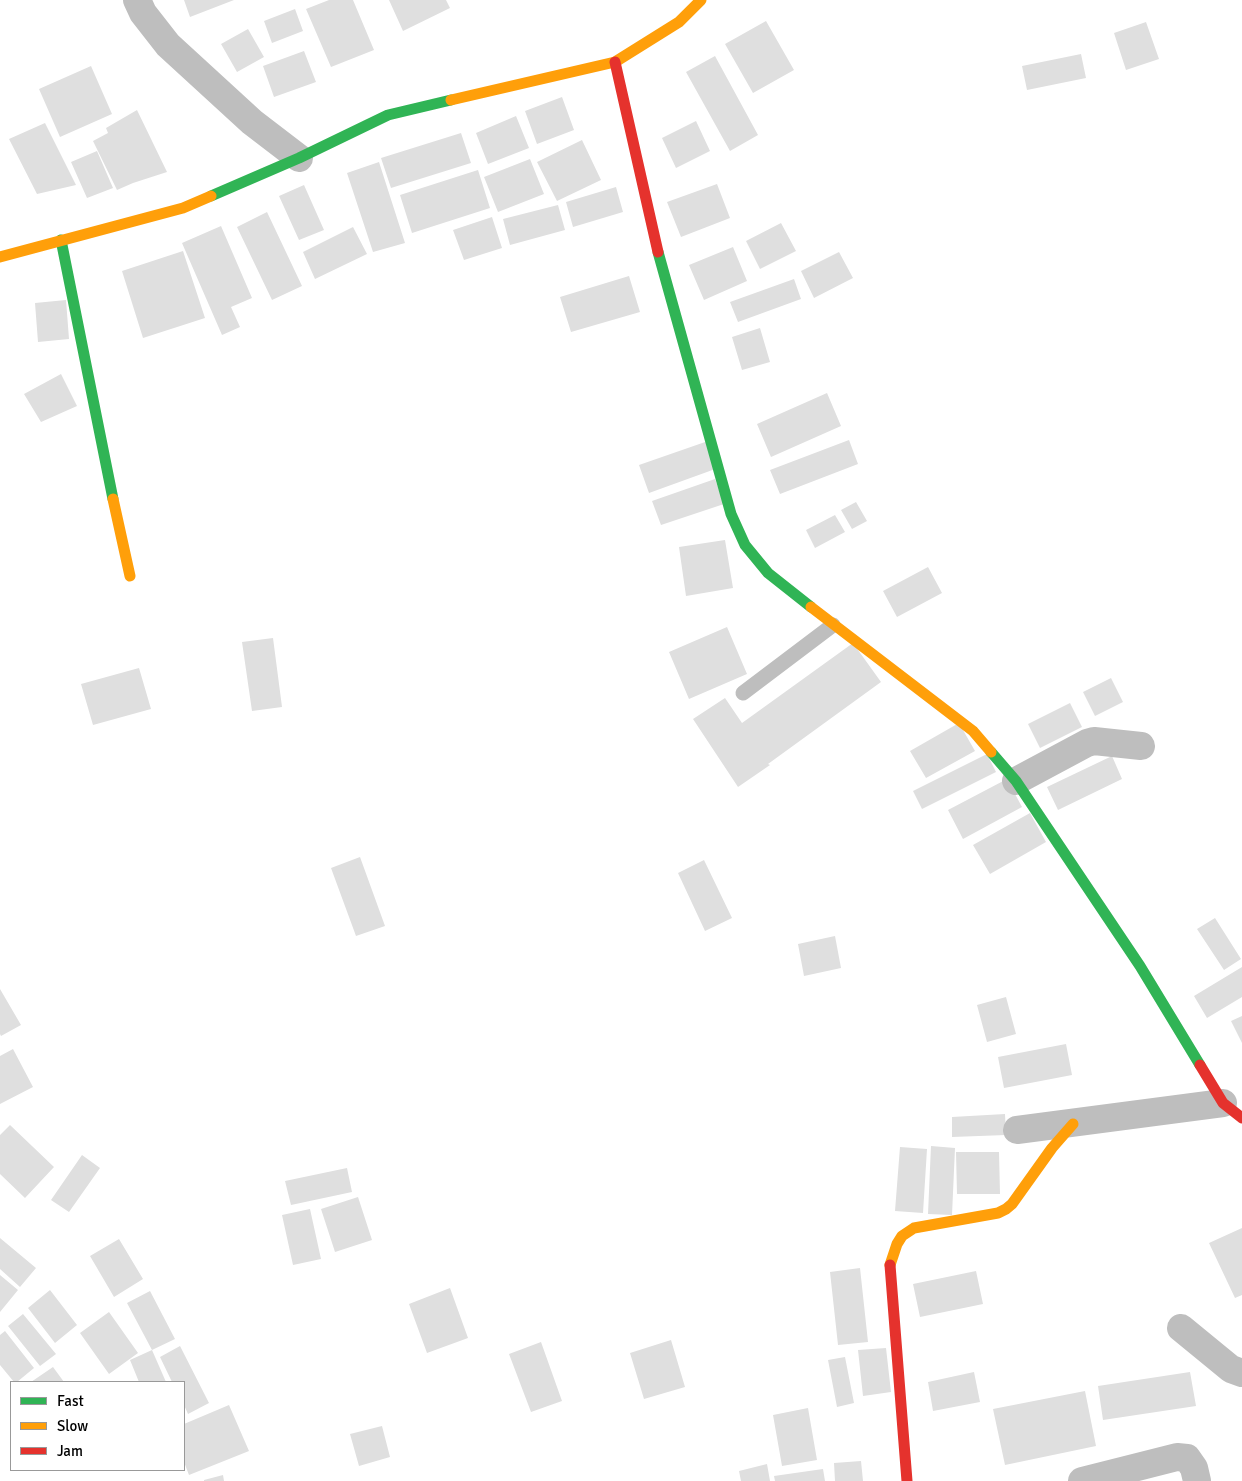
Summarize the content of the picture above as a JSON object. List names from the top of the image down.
{
  "legend": ["Fast", "Slow", "Jam"]
}
